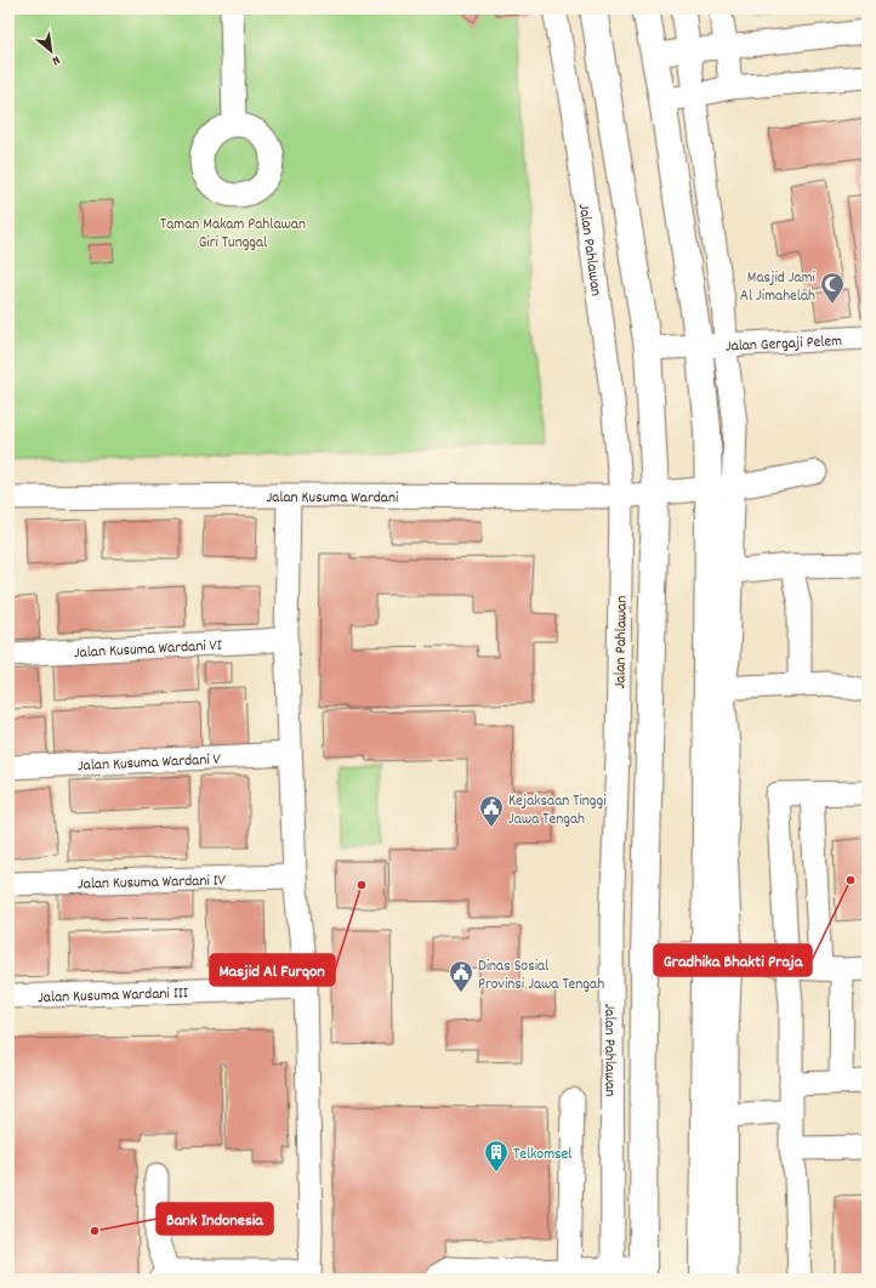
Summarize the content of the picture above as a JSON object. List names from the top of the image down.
{
  "streets": {
    "main road": ["Jalan Pahlawan"],
    "street": [
      "Jalan Gergaji Pelem",
      "Jalan Kusuma Wardani",
      "Jalan Kusuma Wardani VI",
      "Jalan Kusuma Wardani V",
      "Jalan Kusuma Wardani IV",
      "Jalan Kusuma Wardani III"
    ]
  },
  "crossings": [
    ["Jalan Pahlawan", "Jalan Kusuma Wardani"]
  ],
  "parks": ["Taman Makam Pahlawan Giri Tunggal"],
  "places": {
    "mosque": ["Masjid Jami Al Jimahelah"],
    "public building": ["Kejaksaan Tinggi Jawa Tengah", "Dinas Sosial Provinsi Jawa Tengah"],
    "other": ["Gradhika Bhakti Praja", "Masjid Al Furqon", "Bank Indonesia"],
    "building": ["Telkomsel"]
  },
  "north": "bottom right"
}
